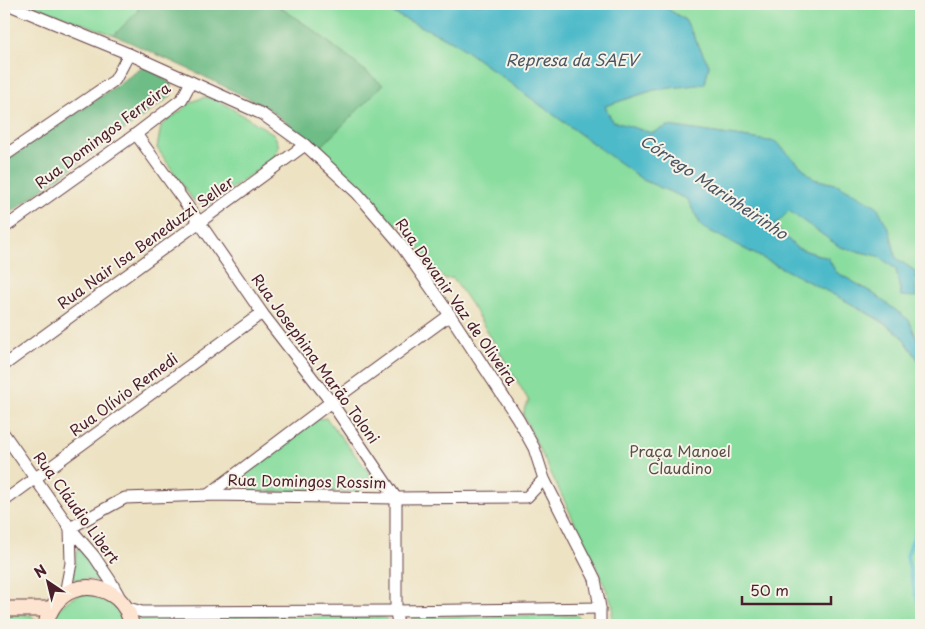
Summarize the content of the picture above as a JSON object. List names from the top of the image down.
{
  "streets": {
    "street": [
      "Rua Domingos Ferreira",
      "Rua Nair Isa Beneduzzi Seller",
      "Rua Devanir Vaz de Oliveira",
      "Rua Josephina Marão Toloni",
      "Rua Olívio Remedi",
      "Rua Domingos Rossim",
      "Rua Cláudio Libert"
    ]
  },
  "crossings": [
    ["Rua Domingos Ferreira", "Rua Devanir Vaz de Oliveira"],
    ["Rua Domingos Ferreira", "Rua Josephina Marão Toloni"],
    ["Rua Nair Isa Beneduzzi Seller", "Rua Devanir Vaz de Oliveira"],
    ["Rua Nair Isa Beneduzzi Seller", "Rua Josephina Marão Toloni"],
    ["Rua Devanir Vaz de Oliveira", "Rua Domingos Rossim"],
    ["Rua Josephina Marão Toloni", "Rua Olívio Remedi"],
    ["Rua Josephina Marão Toloni", "Rua Domingos Rossim"],
    ["Rua Olívio Remedi", "Rua Cláudio Libert"],
    ["Rua Domingos Rossim", "Rua Cláudio Libert"]
  ],
  "water": ["Represa da SAEV", "Córrego Marinheirinho"],
  "parks": ["Praça Manoel Claudino"],
  "scale_bar": "50 m",
  "north": "top left"
}
